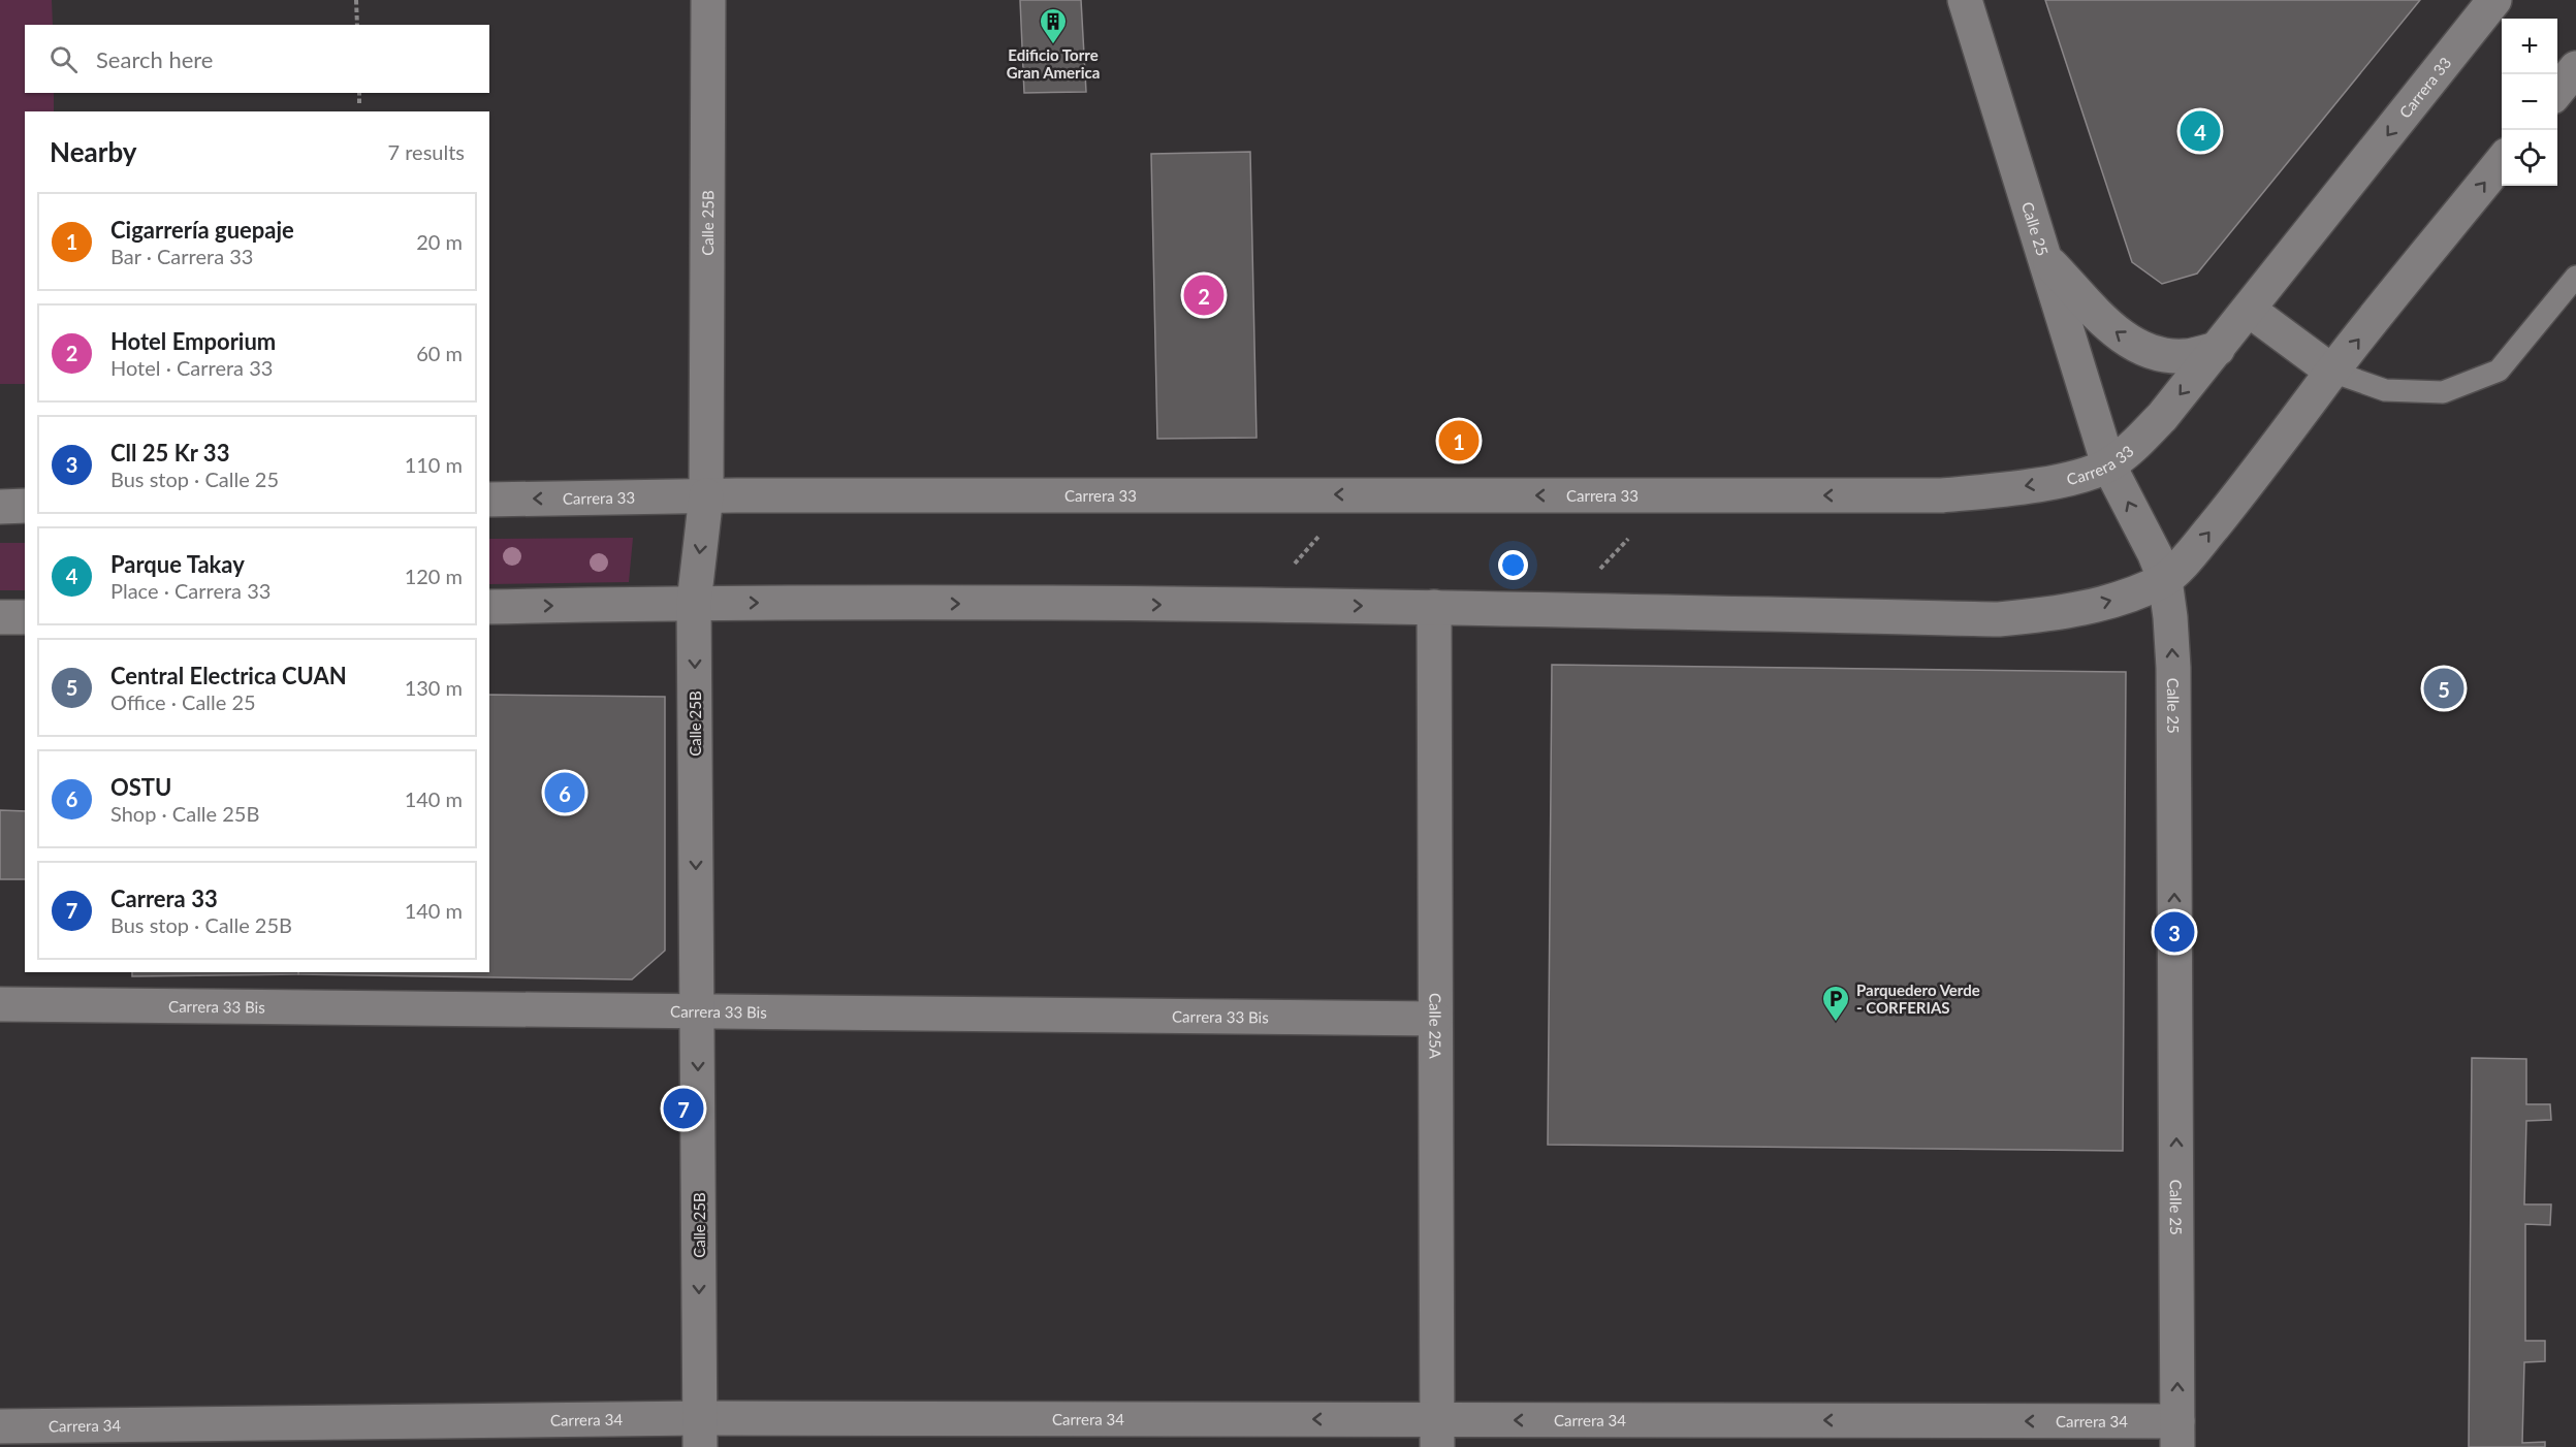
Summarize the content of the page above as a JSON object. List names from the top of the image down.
{
  "streets": {
    "street": [
      "Carrera 33",
      "Calle 25B",
      "Calle 25",
      "Carrera 33 Bis",
      "Calle 25A",
      "Carrera 34"
    ]
  },
  "crossings": [
    ["Carrera 33", "Calle 25B"],
    ["Carrera 33", "Calle 25"],
    ["Calle 25B", "Carrera 33 Bis"],
    ["Calle 25B", "Carrera 34"],
    ["Calle 25", "Carrera 34"],
    ["Carrera 33 Bis", "Calle 25A"],
    ["Calle 25A", "Carrera 34"]
  ],
  "one_way": ["Calle 25B", "Calle 25", "Carrera 34"],
  "places": {
    "building": ["Edificio Torre Gran America"],
    "parking": ["Parquedero Verde - CORFERIAS"]
  },
  "page": {
    "map_buttons": ["+", "−"],
    "search": "Search here",
    "pins": [
      "4",
      "2",
      "1",
      "5",
      "6",
      "3",
      "7"
    ],
    "heading": ["Nearby", "7 results"],
    "list": [
      {
        "mark": "1",
        "name": "Cigarrería guepaje",
        "note": "Bar · Carrera 33",
        "value": "20 m"
      },
      {
        "mark": "2",
        "name": "Hotel Emporium",
        "note": "Hotel · Carrera 33",
        "value": "60 m"
      },
      {
        "mark": "3",
        "name": "Cll 25 Kr 33",
        "note": "Bus stop · Calle 25",
        "value": "110 m"
      },
      {
        "mark": "4",
        "name": "Parque Takay",
        "note": "Place · Carrera 33",
        "value": "120 m"
      },
      {
        "mark": "5",
        "name": "Central Electrica CUAN",
        "note": "Office · Calle 25",
        "value": "130 m"
      },
      {
        "mark": "6",
        "name": "OSTU",
        "note": "Shop · Calle 25B",
        "value": "140 m"
      },
      {
        "mark": "7",
        "name": "Carrera 33",
        "note": "Bus stop · Calle 25B",
        "value": "140 m"
      }
    ]
  }
}
